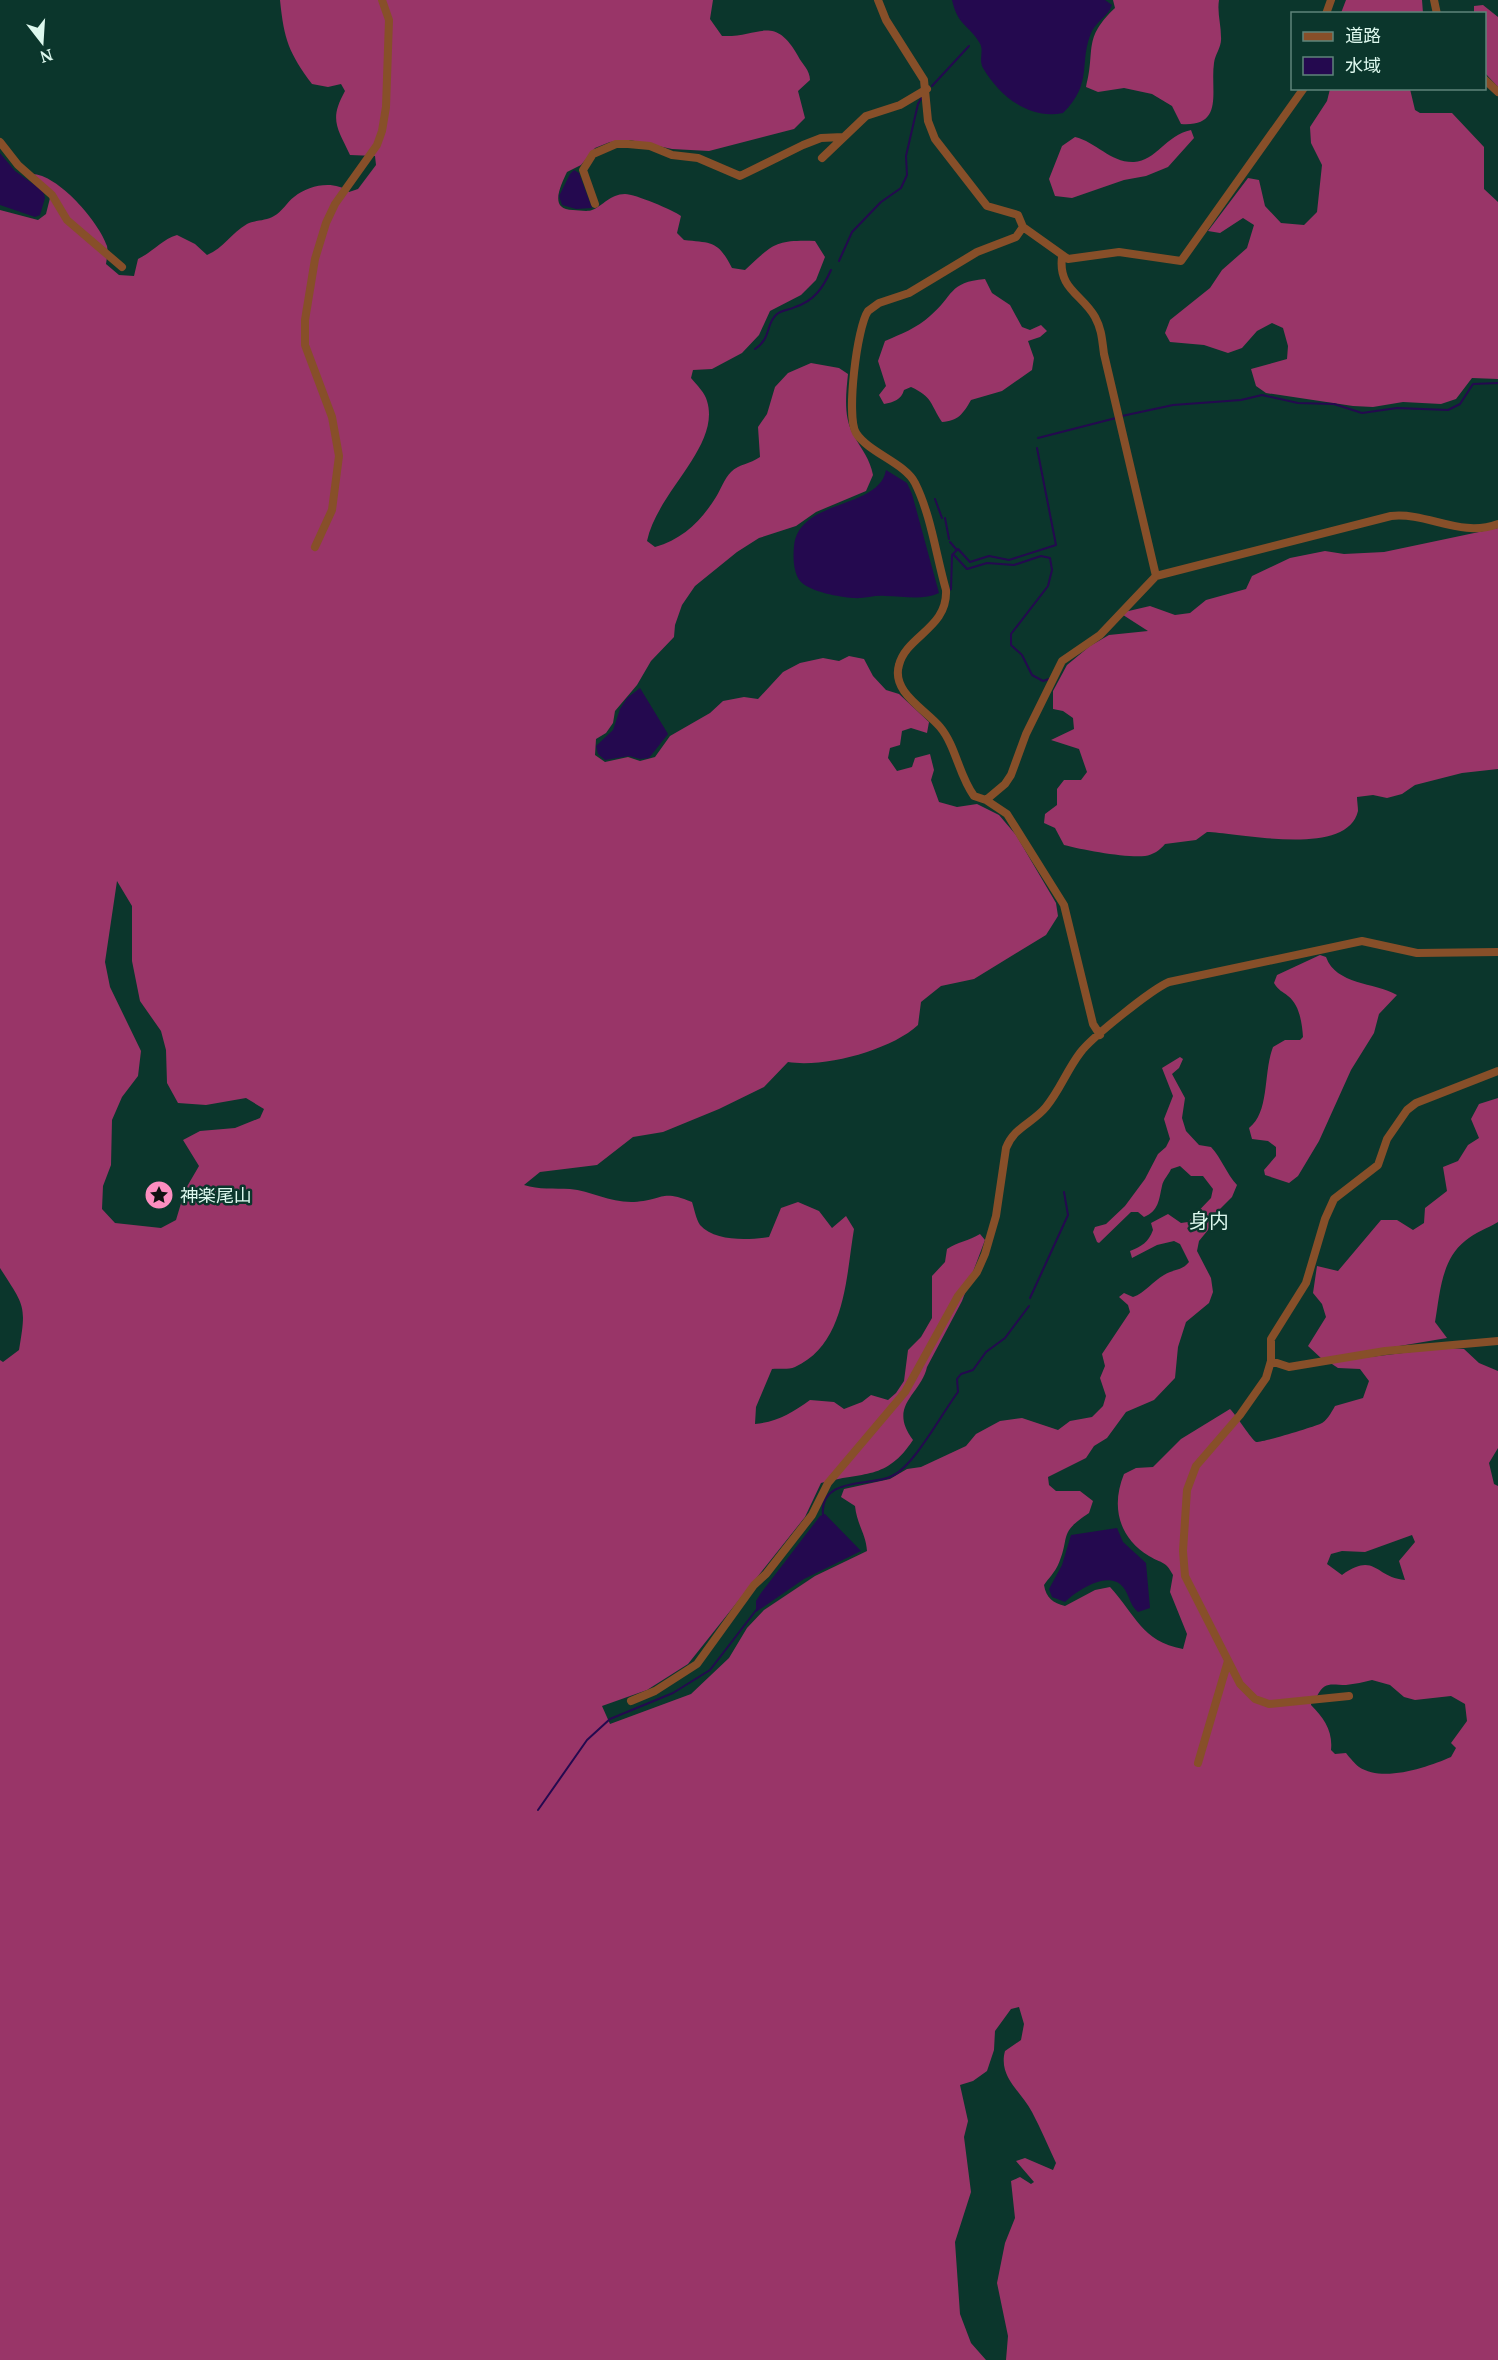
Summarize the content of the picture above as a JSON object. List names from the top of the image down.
{
  "districts": ["身内"],
  "places": {
    "place": ["神楽尾山"]
  },
  "legend": ["道路", "水域"],
  "north": "bottom"
}
